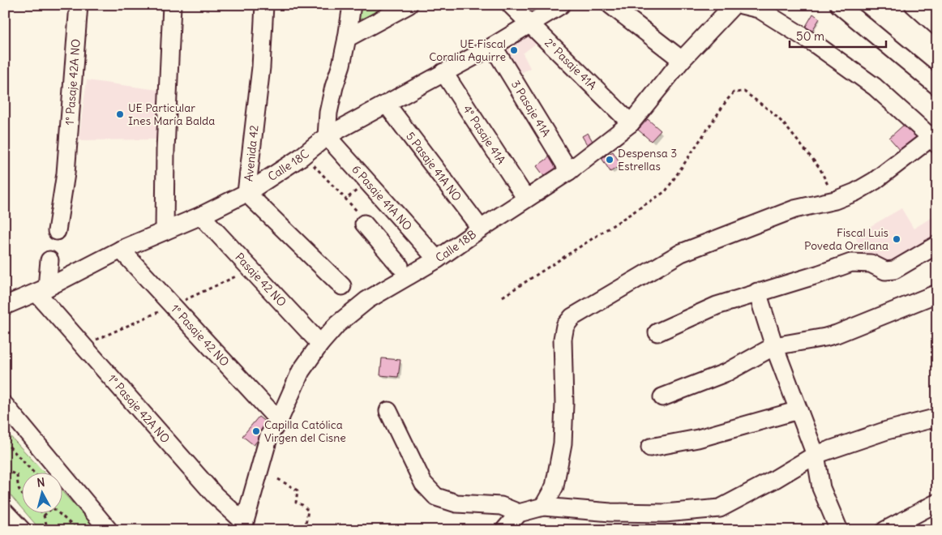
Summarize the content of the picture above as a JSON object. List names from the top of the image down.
{
  "streets": {
    "street": [
      "2° Pasaje 41A",
      "1° Pasaje 42A NO",
      "3 Pasaje 41A",
      "4° Pasaje 41A",
      "Avenida 42",
      "Calle 18C",
      "5 Pasaje 41A NO",
      "6 Pasaje 41A NO",
      "Calle 18B",
      "Pasaje 42 NO",
      "1° Pasaje 42 NO"
    ]
  },
  "crossings": [
    ["2° Pasaje 41A", "Calle 18C"],
    ["2° Pasaje 41A", "Calle 18B"],
    ["1° Pasaje 42A NO", "Calle 18C"],
    ["1° Pasaje 42A NO", "Calle 18B"],
    ["3 Pasaje 41A", "Calle 18C"],
    ["3 Pasaje 41A", "Calle 18B"],
    ["4° Pasaje 41A", "Calle 18C"],
    ["4° Pasaje 41A", "Calle 18B"],
    ["Avenida 42", "Calle 18C"],
    ["Calle 18C", "5 Pasaje 41A NO"],
    ["Calle 18C", "6 Pasaje 41A NO"],
    ["Calle 18C", "Pasaje 42 NO"],
    ["Calle 18C", "1° Pasaje 42 NO"],
    ["5 Pasaje 41A NO", "Calle 18B"],
    ["6 Pasaje 41A NO", "Calle 18B"],
    ["Calle 18B", "Pasaje 42 NO"],
    ["Calle 18B", "1° Pasaje 42 NO"]
  ],
  "places": [
    "UE Fiscal Coralia Aguirre",
    "UE Particular Ines María Balda",
    "Despensa 3 Estrellas",
    "Fiscal Luis Poveda Orellana",
    "Capilla Católica Virgen del Cisne"
  ],
  "scale_bar": "50 m",
  "north": "top"
}
